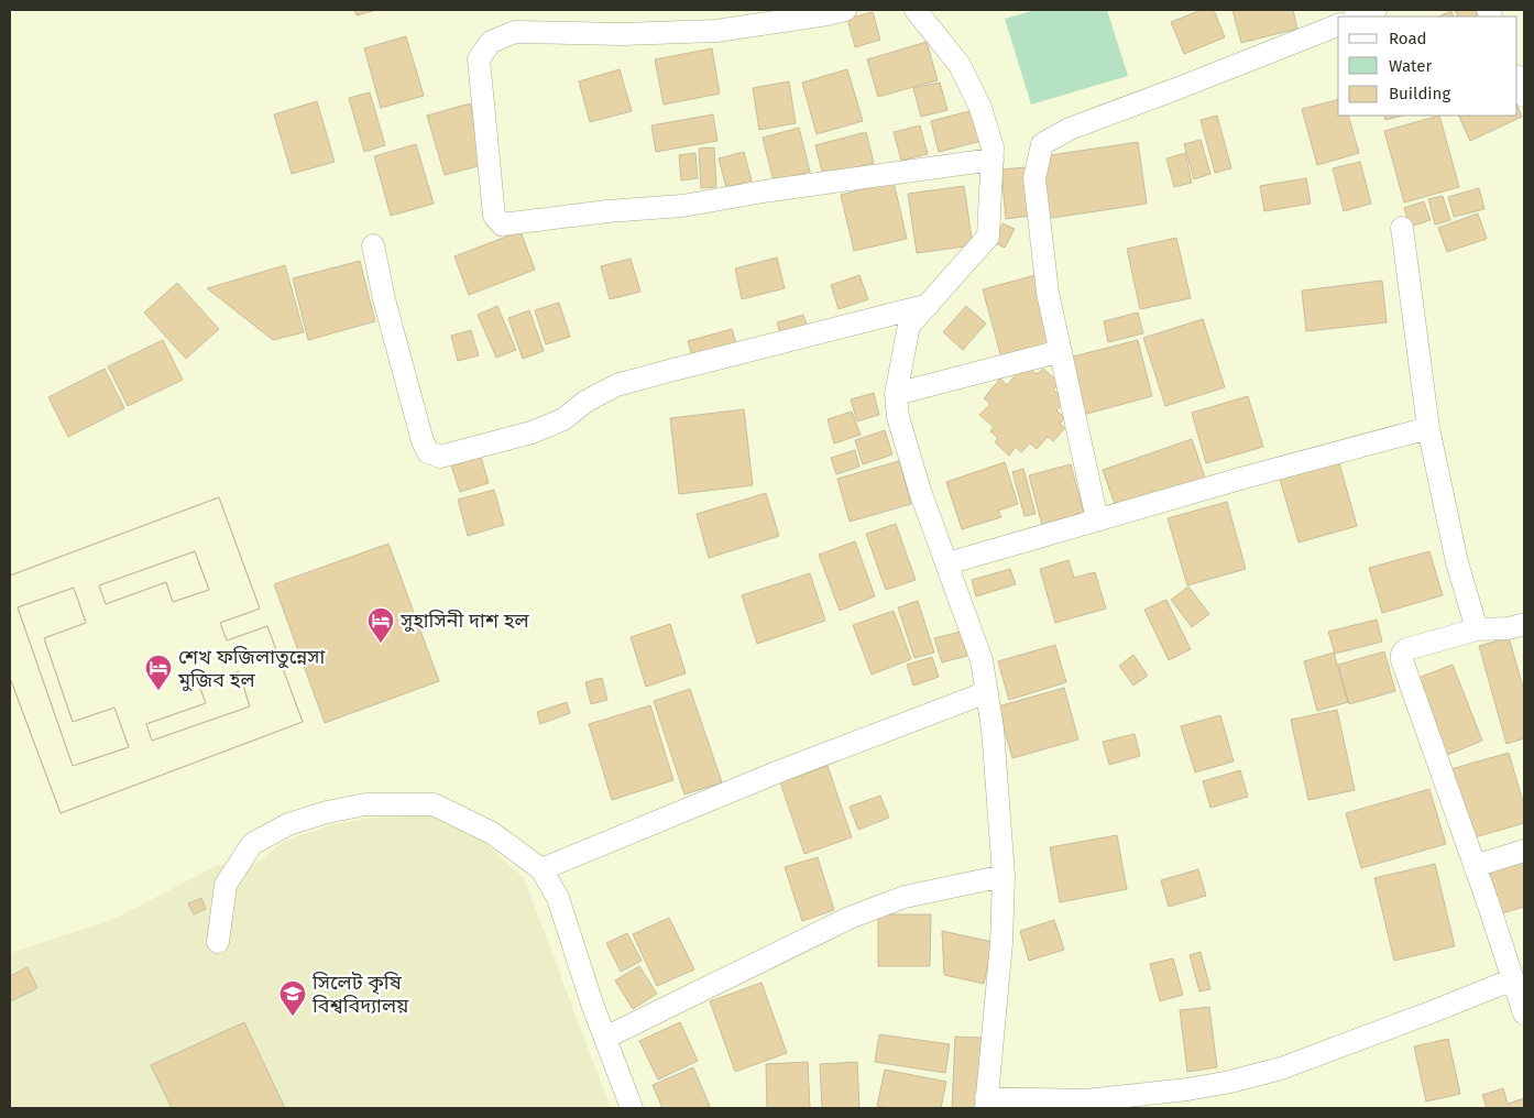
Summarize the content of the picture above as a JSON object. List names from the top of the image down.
{
  "places": {
    "hotel": ["সুহাসিনী দাশ হল", "শেখ ফজিলাতুন্নেসা মুজিব হল"],
    "school or university": ["সিলেট কৃষি বিশ্ববিদ্যালয়"]
  },
  "legend": ["Road", "Water", "Building"]
}
